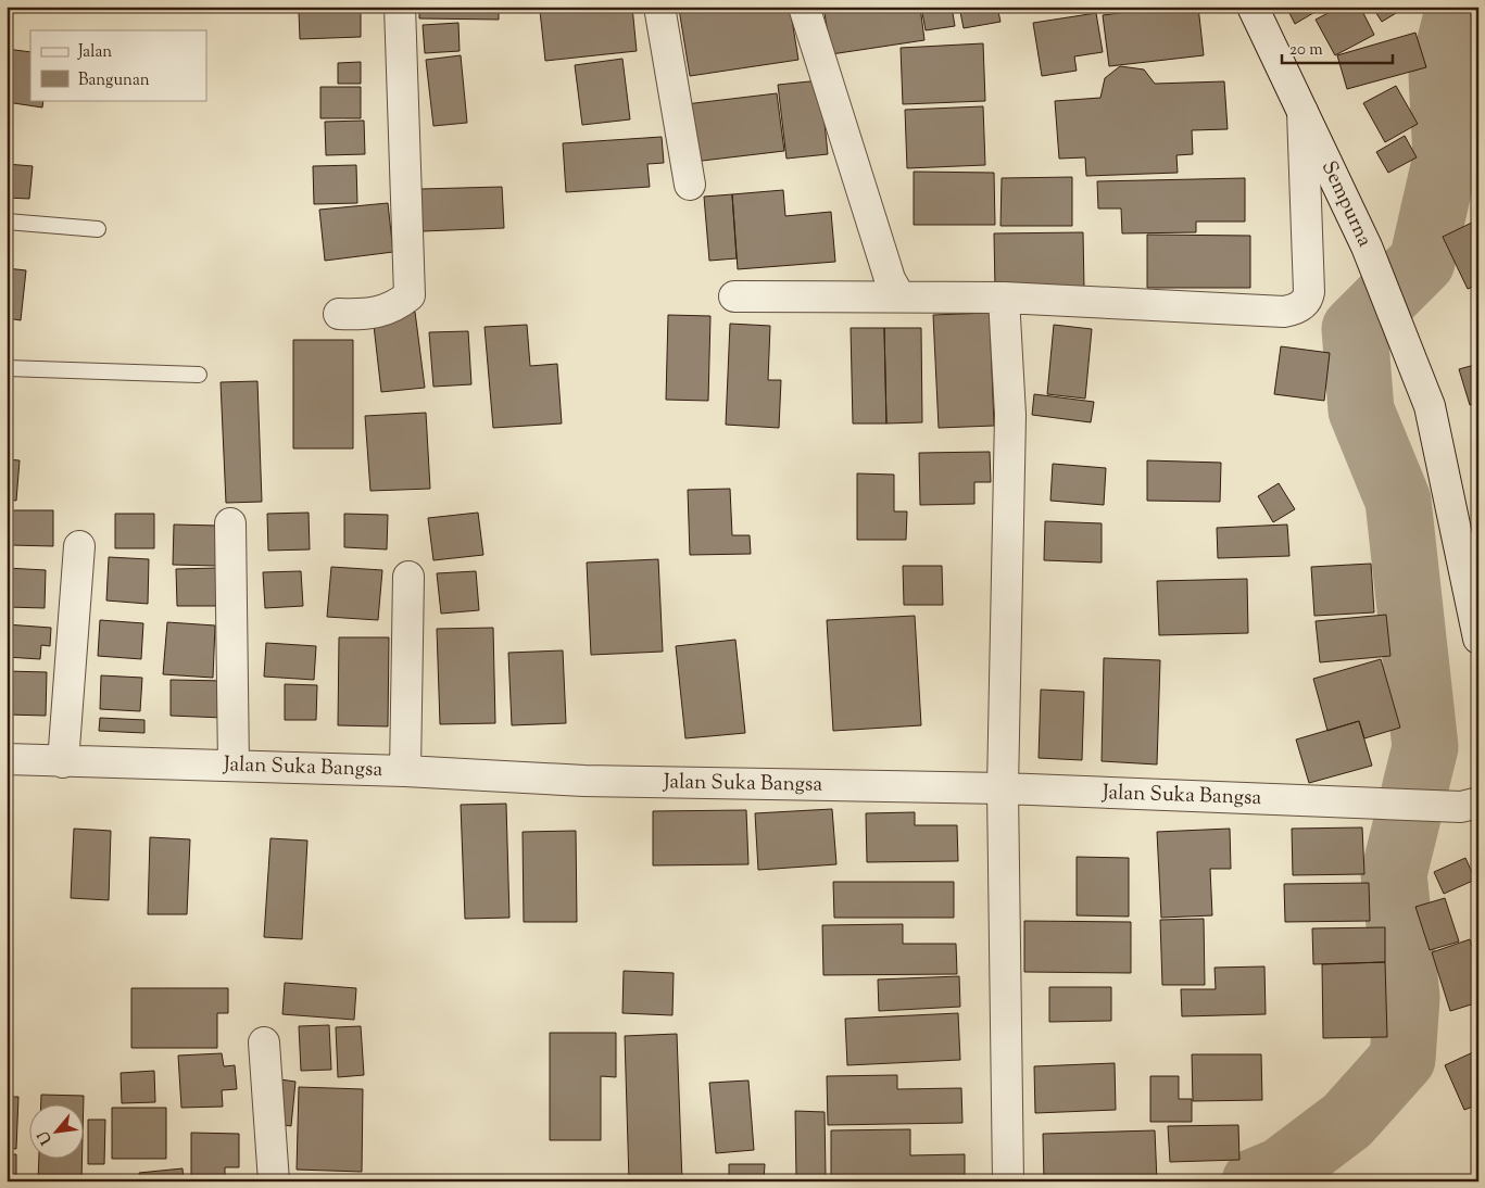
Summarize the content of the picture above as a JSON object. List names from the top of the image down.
{
  "streets": {
    "street": ["Sempurna", "Jalan Suka Bangsa"]
  },
  "legend": ["Jalan", "Bangunan"],
  "scale_bar": "20 m",
  "north": "bottom left"
}
